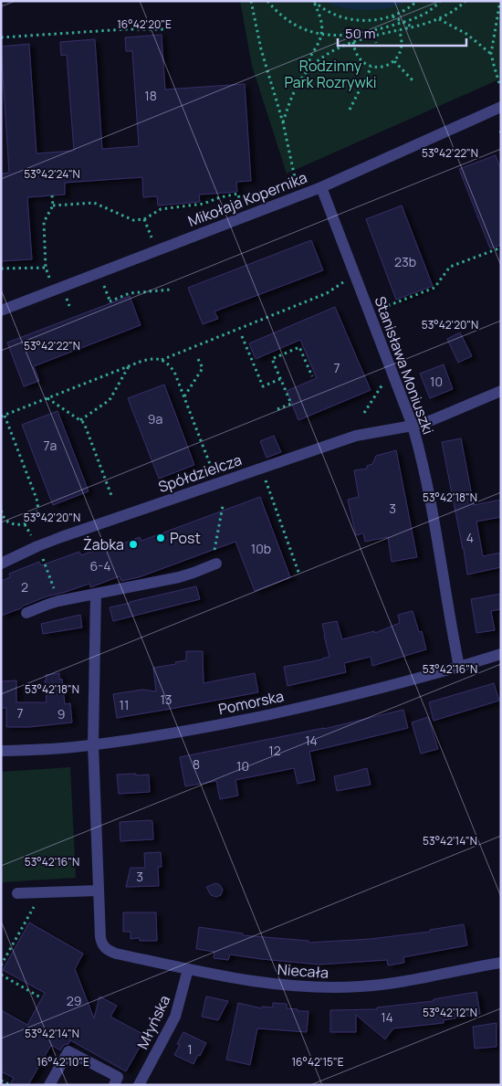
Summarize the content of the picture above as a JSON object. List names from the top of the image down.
{
  "streets": {
    "street": [
      "Mikołaja Kopernika",
      "Stanisława Moniuszki",
      "Spółdzielcza",
      "Pomorska",
      "Niecała",
      "Młyńska"
    ]
  },
  "crossings": [
    ["Mikołaja Kopernika", "Stanisława Moniuszki"],
    ["Stanisława Moniuszki", "Spółdzielcza"],
    ["Stanisława Moniuszki", "Pomorska"],
    ["Niecała", "Młyńska"]
  ],
  "parks": ["Rodzinny Park Rozrywki"],
  "places": ["Post", "Żabka"],
  "house_numbers": [
    "18",
    "23b",
    "7",
    "10",
    "9a",
    "7a",
    "3",
    "4",
    "10b",
    "6-4",
    "2",
    "13",
    "11",
    "7",
    "9",
    "14",
    "12",
    "8",
    "10",
    "3",
    "29",
    "14",
    "1"
  ],
  "scale_bar": "50 m",
  "coordinates": [
    "16°42'20\"E",
    "53°42'22\"N",
    "53°42'24\"N",
    "53°42'20\"N",
    "53°42'18\"N",
    "53°42'16\"N",
    "53°42'14\"N",
    "53°42'12\"N",
    "16°42'10\"E",
    "16°42'15\"E"
  ]
}
